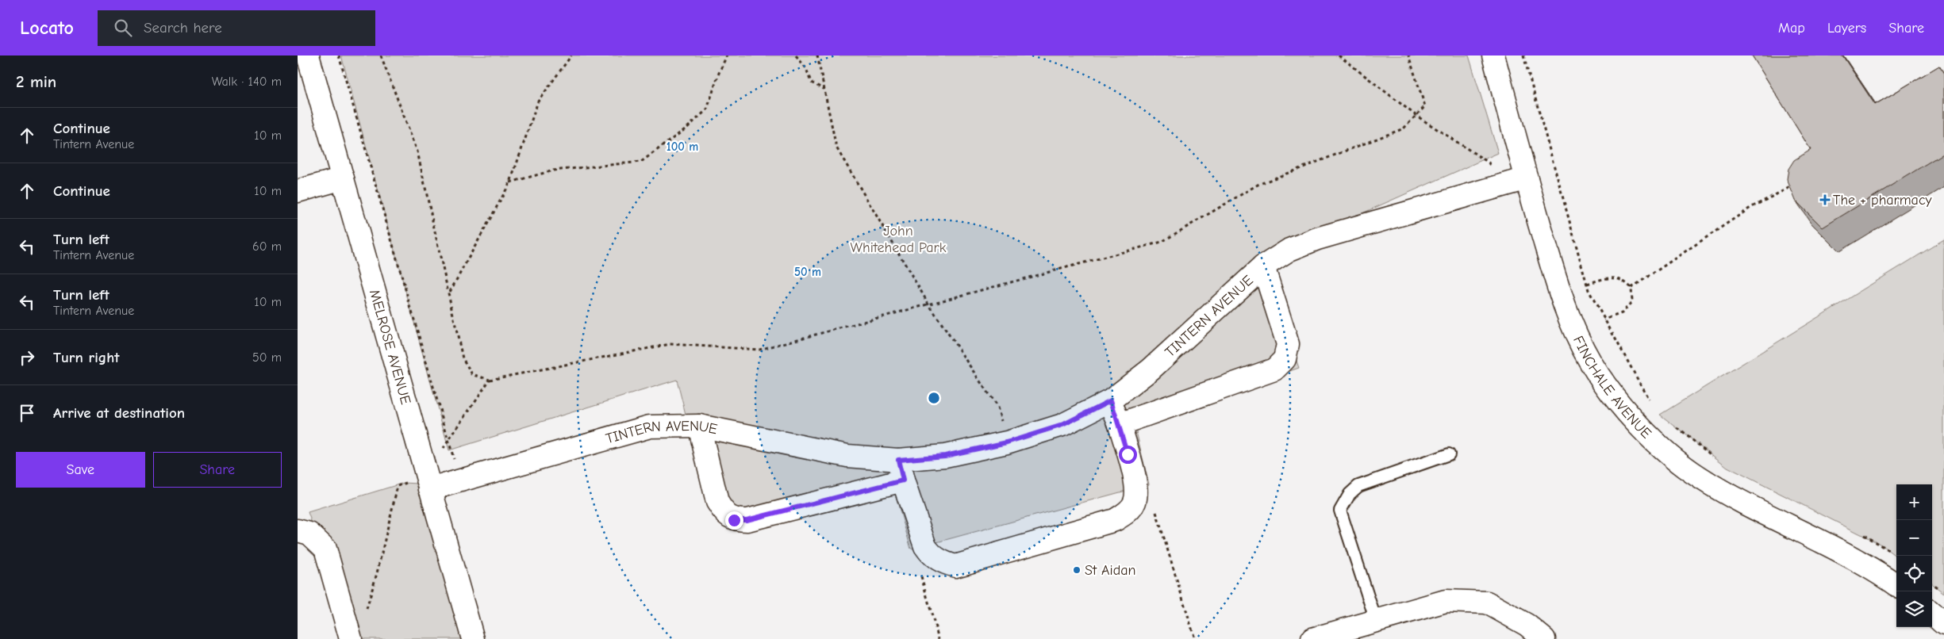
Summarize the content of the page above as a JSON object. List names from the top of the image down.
{
  "streets": {
    "street": ["TINTERN AVENUE", "MELROSE AVENUE", "FINCHALE AVENUE"]
  },
  "crossings": [
    ["TINTERN AVENUE", "MELROSE AVENUE"],
    ["TINTERN AVENUE", "FINCHALE AVENUE"]
  ],
  "parks": ["John Whitehead Park"],
  "places": {
    "health": ["The + pharmacy"],
    "other": ["St Aidan"]
  },
  "page": {
    "header": "Locato",
    "search": "Search here",
    "nav": ["Map", "Layers", "Share"],
    "heading": ["2 min", "Walk · 140 m"],
    "list": [
      ["Continue", "Tintern Avenue", "10 m"],
      ["Continue", "10 m"],
      ["Turn left", "Tintern Avenue", "60 m"],
      ["Turn left", "Tintern Avenue", "10 m"],
      ["Turn right", "50 m"],
      "Arrive at destination"
    ],
    "buttons": ["Save", "Share"],
    "map_buttons": ["+", "−"]
  },
  "rings": ["100 m", "50 m"]
}
